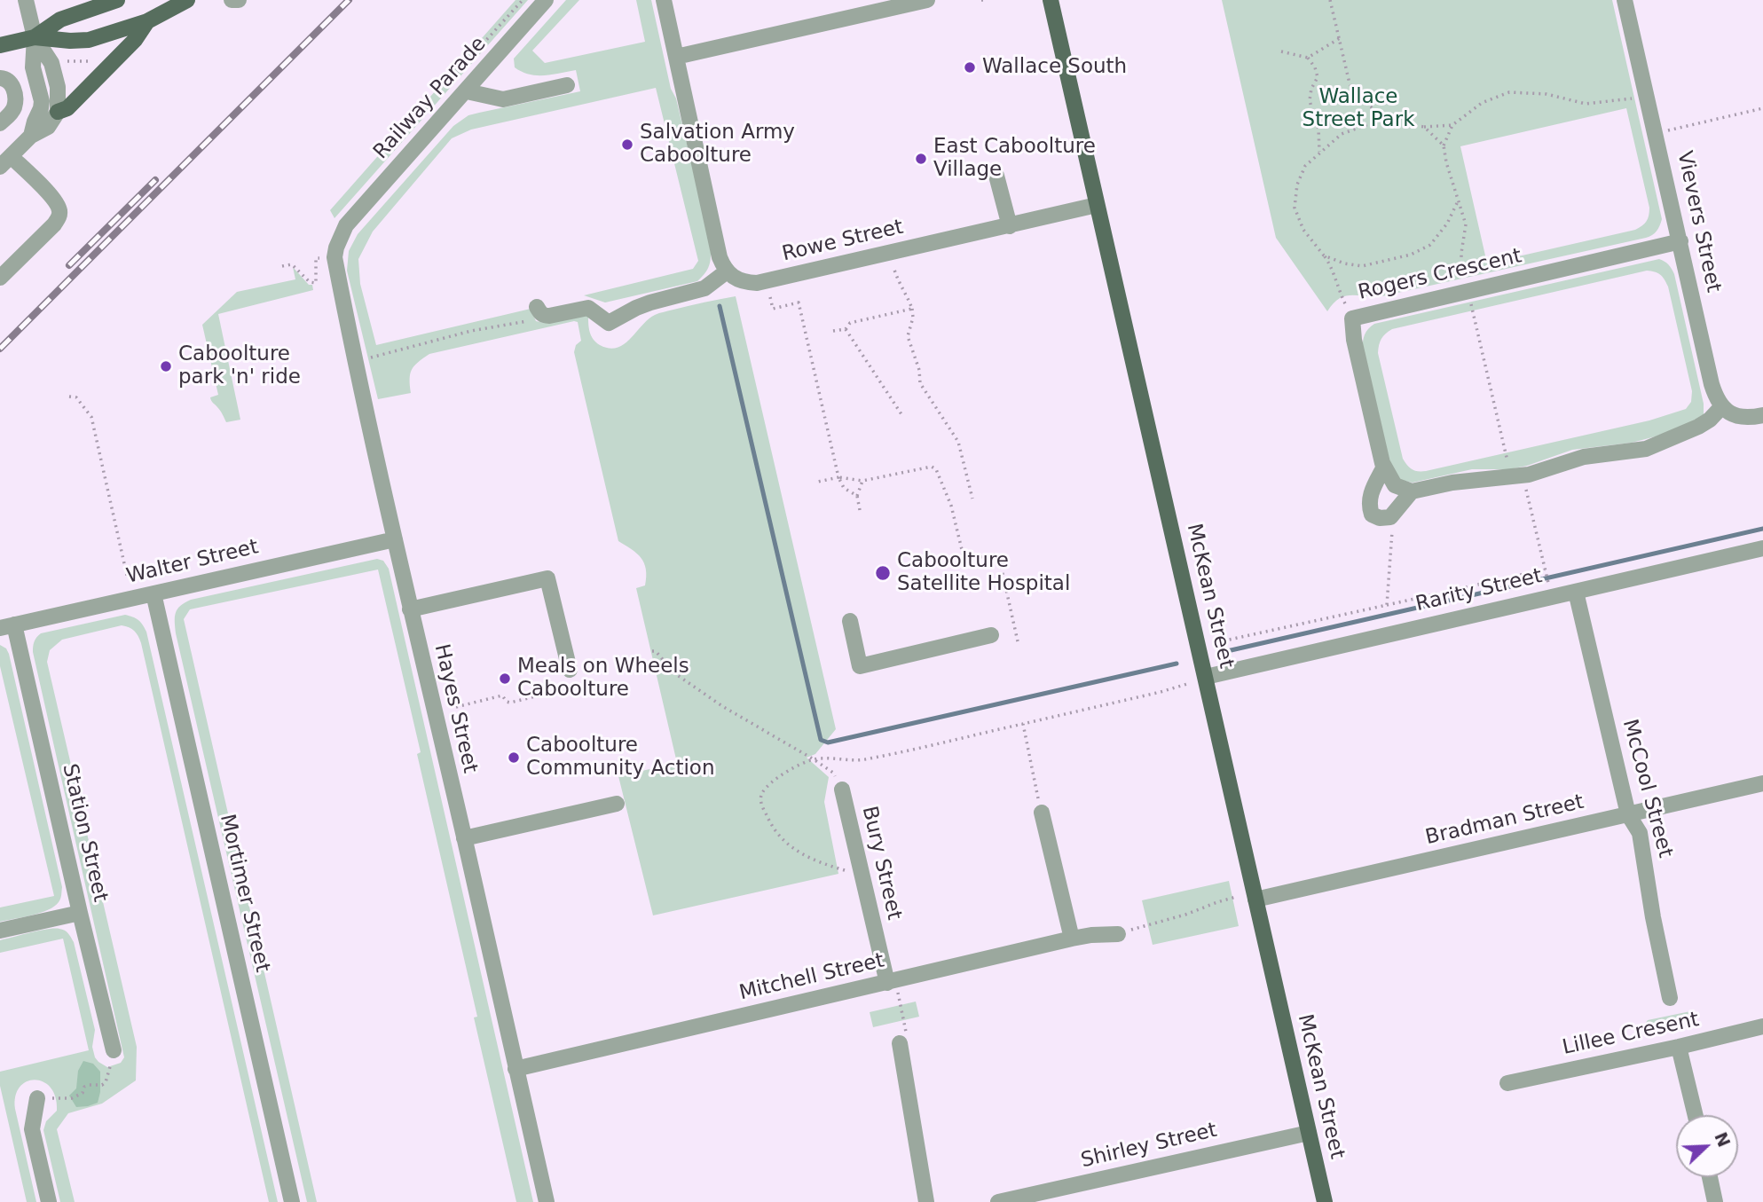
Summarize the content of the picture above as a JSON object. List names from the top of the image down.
{
  "streets": {
    "main road": ["McKean Street"],
    "street": [
      "Railway Parade",
      "Vievers Street",
      "Rowe Street",
      "Rogers Crescent",
      "Walter Street",
      "Rarity Street",
      "Hayes Street",
      "McCool Street",
      "Bradman Street",
      "Station Street",
      "Bury Street",
      "Mortimer Street",
      "Mitchell Street",
      "Lillee Cresent",
      "Shirley Street"
    ]
  },
  "crossings": [
    ["Railway Parade", "Hayes Street"],
    ["Vievers Street", "Rogers Crescent"],
    ["Rowe Street", "McKean Street"],
    ["Walter Street", "Hayes Street"],
    ["Walter Street", "Station Street"],
    ["Walter Street", "Mortimer Street"],
    ["Rarity Street", "McKean Street"],
    ["Rarity Street", "McCool Street"],
    ["McKean Street", "Bradman Street"],
    ["McKean Street", "Shirley Street"],
    ["Hayes Street", "Mitchell Street"],
    ["McCool Street", "Bradman Street"],
    ["Bury Street", "Mitchell Street"]
  ],
  "parks": ["Wallace Street Park"],
  "places": [
    "Wallace South",
    "Salvation Army Caboolture",
    "East Caboolture Village",
    "Caboolture park 'n' ride",
    "Caboolture Satellite Hospital",
    "Meals on Wheels Caboolture",
    "Caboolture Community Action"
  ],
  "north": "top right"
}
